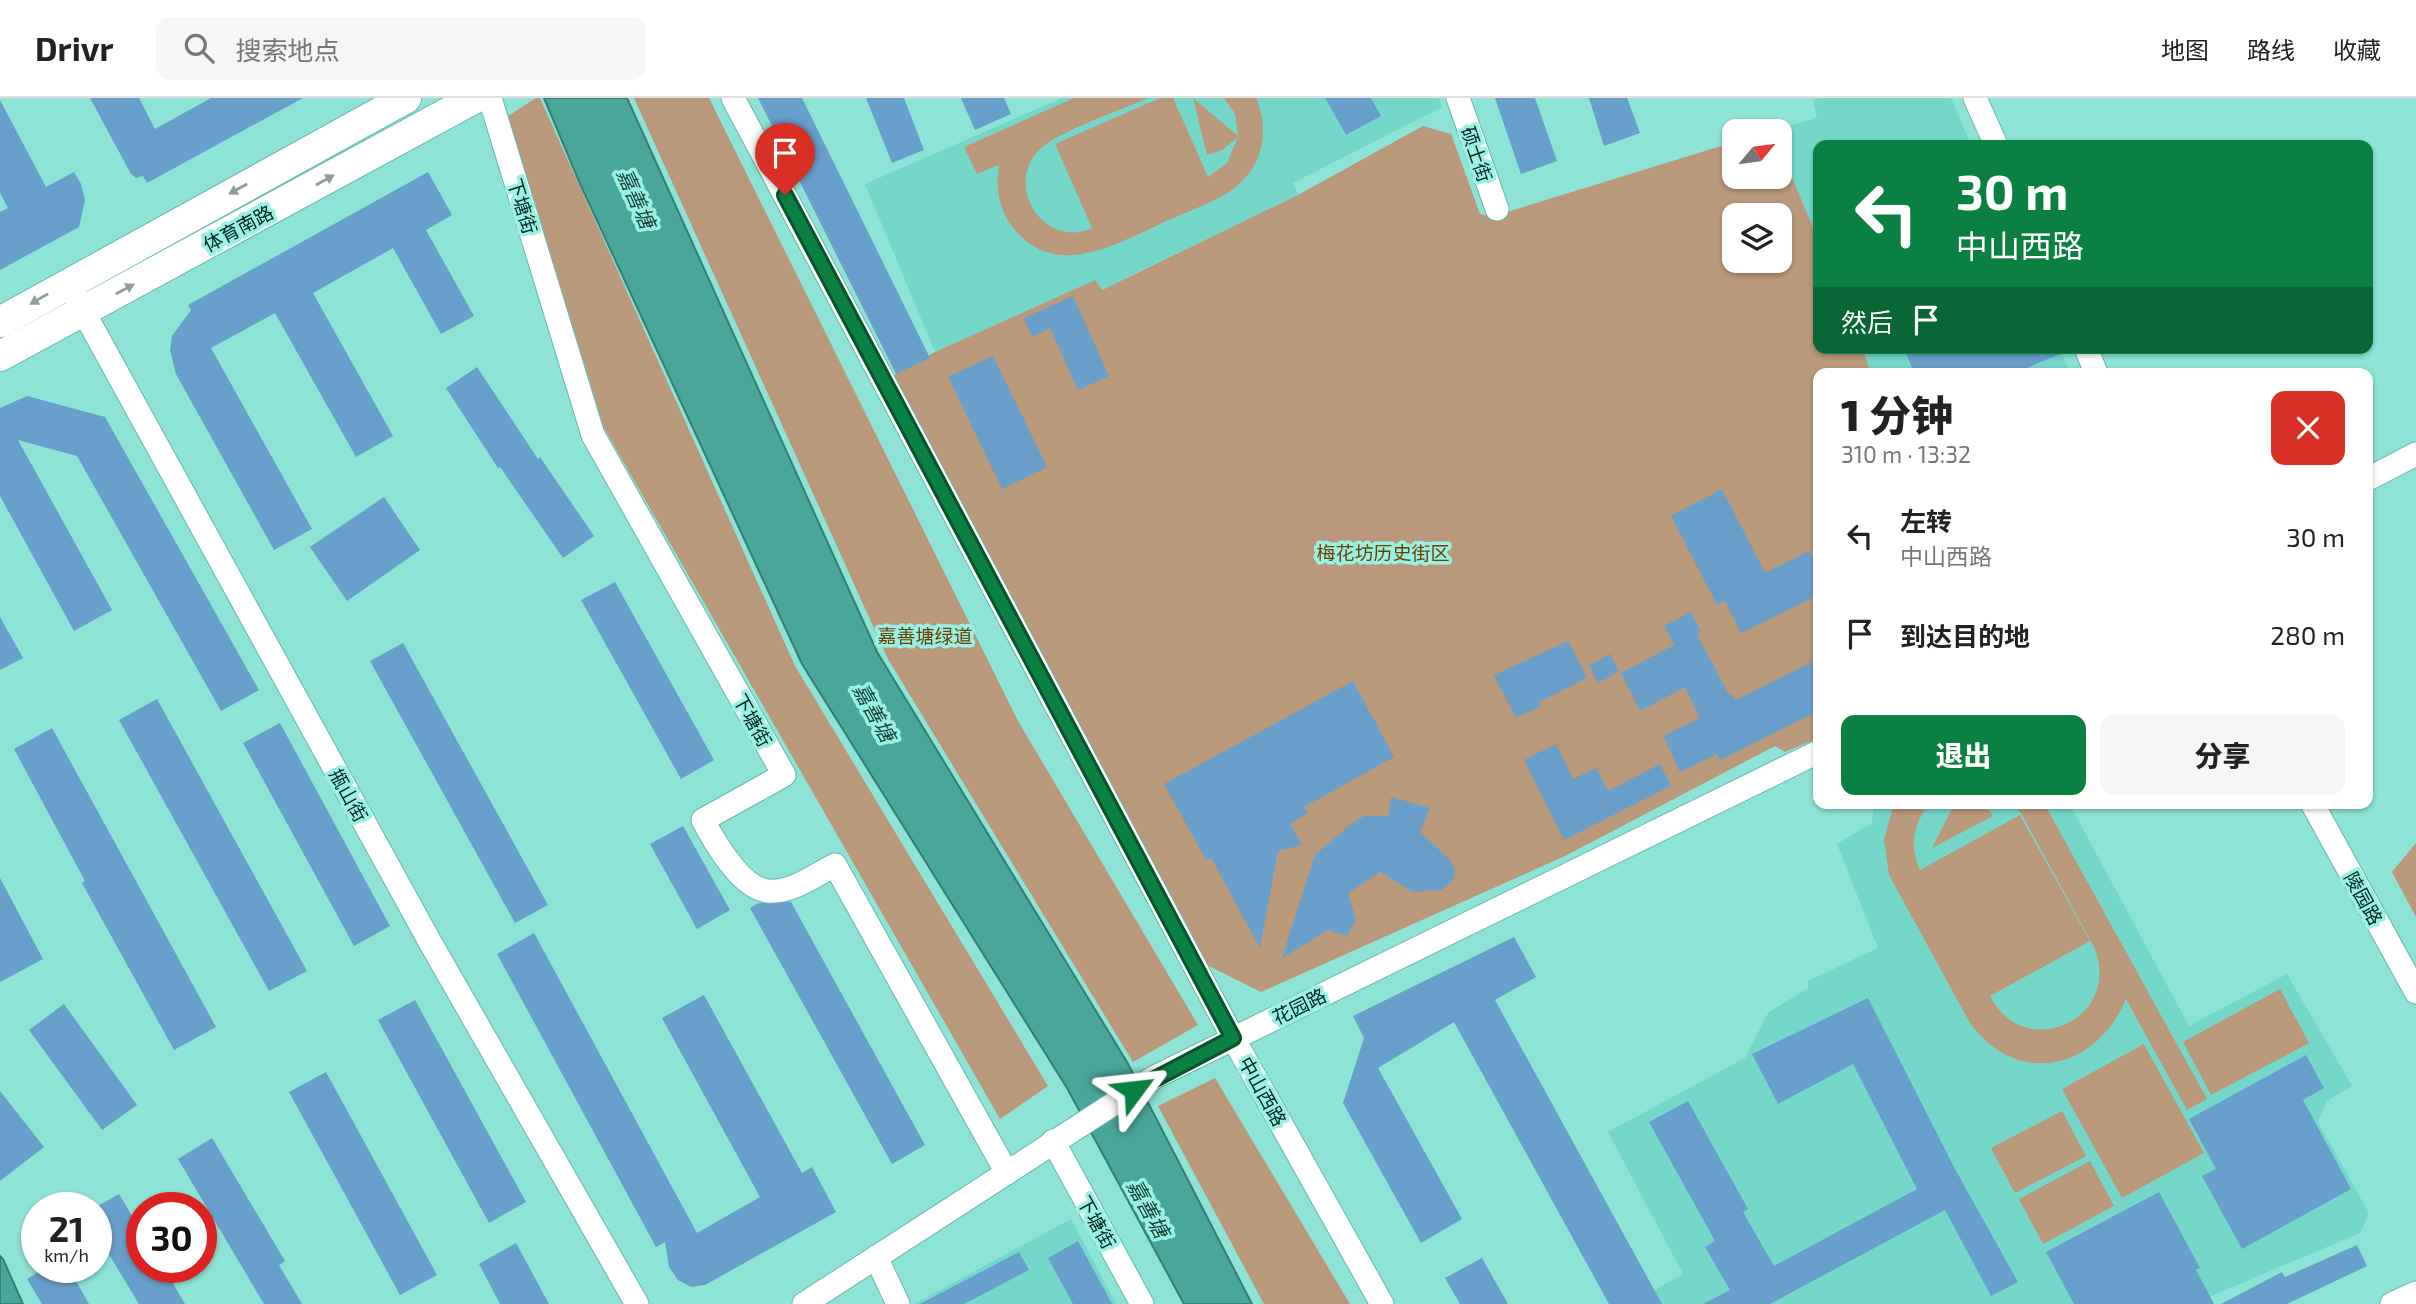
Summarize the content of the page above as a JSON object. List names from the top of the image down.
{
  "streets": {
    "main road": ["体育南路"],
    "street": [
      "硕士街",
      "下塘街",
      "甁山街",
      "陵园路",
      "花园路",
      "中山西路"
    ]
  },
  "crossings": [
    ["下塘街", "花园路"],
    ["体育南路", "甁山街"],
    ["花园路", "中山西路"]
  ],
  "water": ["嘉善塘"],
  "parks": ["梅花坊历史街区", "嘉善塘绿道"],
  "north": "top right",
  "page": {
    "header": "Drivr",
    "search": "搜索地点",
    "nav": ["地图", "路线", "收藏"],
    "turn": ["30 m", "中山西路"],
    "then": "然后",
    "heading": ["1 分钟", "310 m · 13:32"],
    "list": [
      {
        "name": "左转",
        "note": "中山西路",
        "value": "30 m"
      },
      {
        "name": "到达目的地",
        "value": "280 m"
      }
    ],
    "buttons": ["退出", "分享"],
    "speed": "21 km/h",
    "limit": "30"
  }
}
